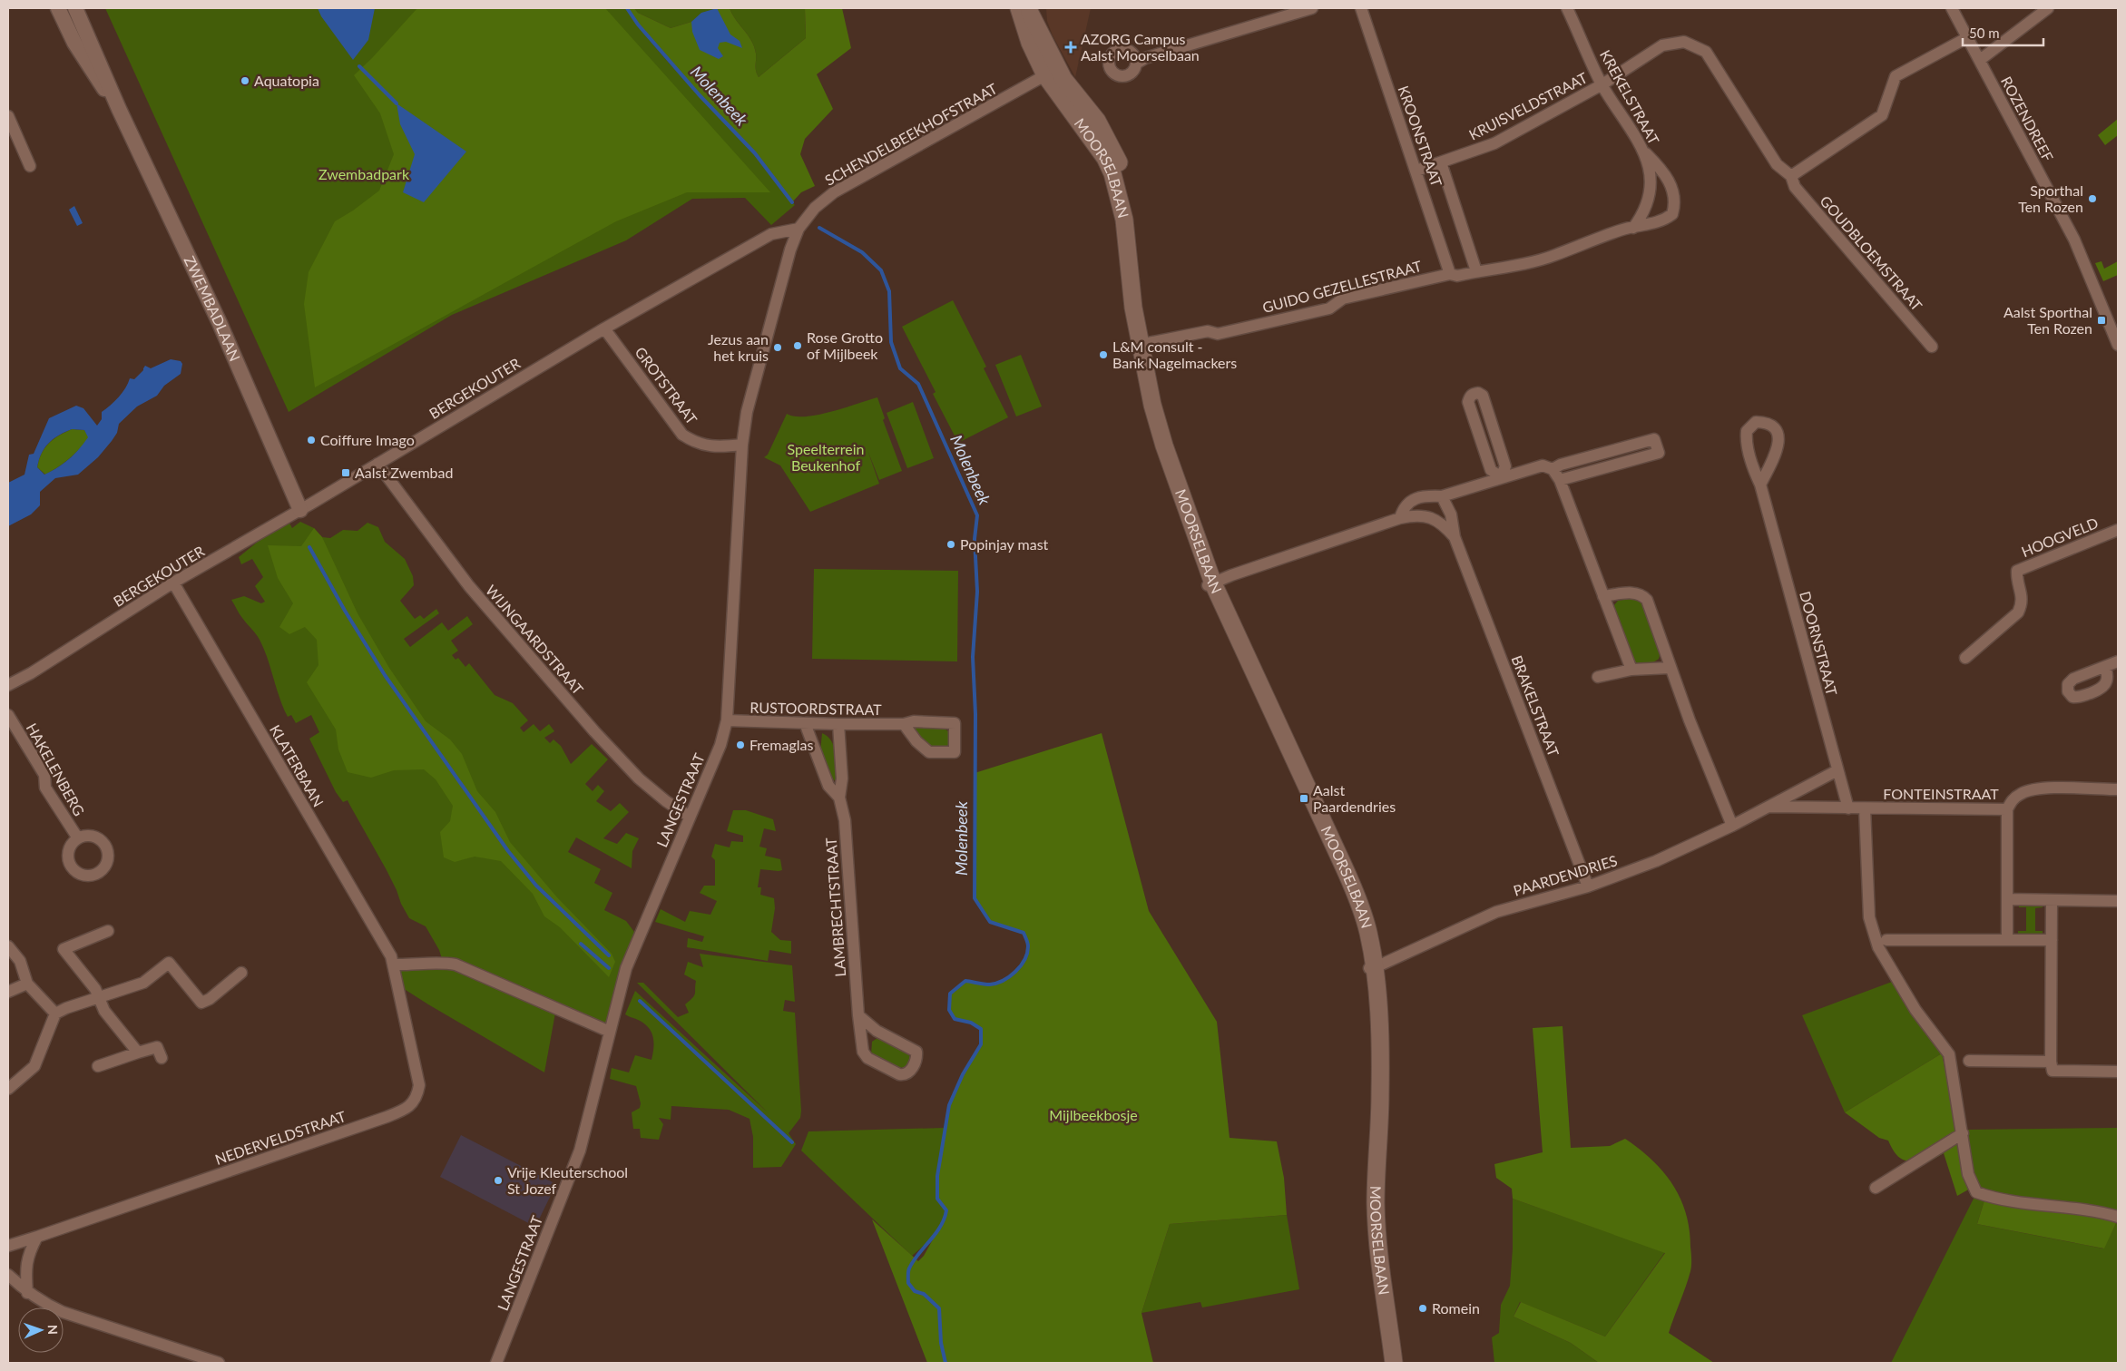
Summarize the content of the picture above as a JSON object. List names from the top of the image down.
{
  "streets": {
    "main road": ["MOORSELBAAN"],
    "street": [
      "KREKELSTRAAT",
      "KRUISVELDSTRAAT",
      "ROZENDREEF",
      "SCHENDELBEEKHOFSTRAAT",
      "KROONSTRAAT",
      "GOUDBLOEMSTRAAT",
      "GUIDO GEZELLESTRAAT",
      "ZWEMBADLAAN",
      "GROTSTRAAT",
      "BERGEKOUTER",
      "HOOGVELD",
      "WIJNGAARDSTRAAT",
      "DOORNSTRAAT",
      "BRAKELSTRAAT",
      "RUSTOORDSTRAAT",
      "KLATERBAAN",
      "HAKELENBERG",
      "FONTEINSTRAAT",
      "LANGESTRAAT",
      "PAARDENDRIES",
      "LAMBRECHTSTRAAT",
      "NEDERVELDSTRAAT"
    ]
  },
  "crossings": [
    ["KREKELSTRAAT", "KRUISVELDSTRAAT"],
    ["KREKELSTRAAT", "GOUDBLOEMSTRAAT"],
    ["KREKELSTRAAT", "GUIDO GEZELLESTRAAT"],
    ["KRUISVELDSTRAAT", "KROONSTRAAT"],
    ["KRUISVELDSTRAAT", "GOUDBLOEMSTRAAT"],
    ["SCHENDELBEEKHOFSTRAAT", "MOORSELBAAN"],
    ["SCHENDELBEEKHOFSTRAAT", "BERGEKOUTER"],
    ["SCHENDELBEEKHOFSTRAAT", "LANGESTRAAT"],
    ["KROONSTRAAT", "GUIDO GEZELLESTRAAT"],
    ["MOORSELBAAN", "GUIDO GEZELLESTRAAT"],
    ["MOORSELBAAN", "BRAKELSTRAAT"],
    ["MOORSELBAAN", "PAARDENDRIES"],
    ["ZWEMBADLAAN", "BERGEKOUTER"],
    ["GROTSTRAAT", "BERGEKOUTER"],
    ["GROTSTRAAT", "LANGESTRAAT"],
    ["BERGEKOUTER", "WIJNGAARDSTRAAT"],
    ["BERGEKOUTER", "KLATERBAAN"],
    ["BERGEKOUTER", "LANGESTRAAT"],
    ["WIJNGAARDSTRAAT", "LANGESTRAAT"],
    ["DOORNSTRAAT", "PAARDENDRIES"],
    ["BRAKELSTRAAT", "PAARDENDRIES"],
    ["RUSTOORDSTRAAT", "LANGESTRAAT"],
    ["RUSTOORDSTRAAT", "LAMBRECHTSTRAAT"],
    ["KLATERBAAN", "NEDERVELDSTRAAT"],
    ["FONTEINSTRAAT", "PAARDENDRIES"]
  ],
  "water": ["Molenbeek"],
  "parks": ["Zwembadpark", "Speelterrein Beukenhof", "Mijlbeekbosje"],
  "places": {
    "health": ["AZORG Campus Aalst Moorselbaan"],
    "other": [
      "Aquatopia",
      "Sporthal Ten Rozen",
      "Rose Grotto of Mijlbeek",
      "Jezus aan het kruis",
      "L&M consult - Bank Nagelmackers",
      "Coiffure Imago",
      "Popinjay mast",
      "Fremaglas",
      "Vrije Kleuterschool St Jozef",
      "Romein"
    ],
    "transit": ["Aalst Sporthal Ten Rozen", "Aalst Zwembad", "Aalst Paardendries"]
  },
  "scale_bar": "50 m",
  "north": "right"
}
